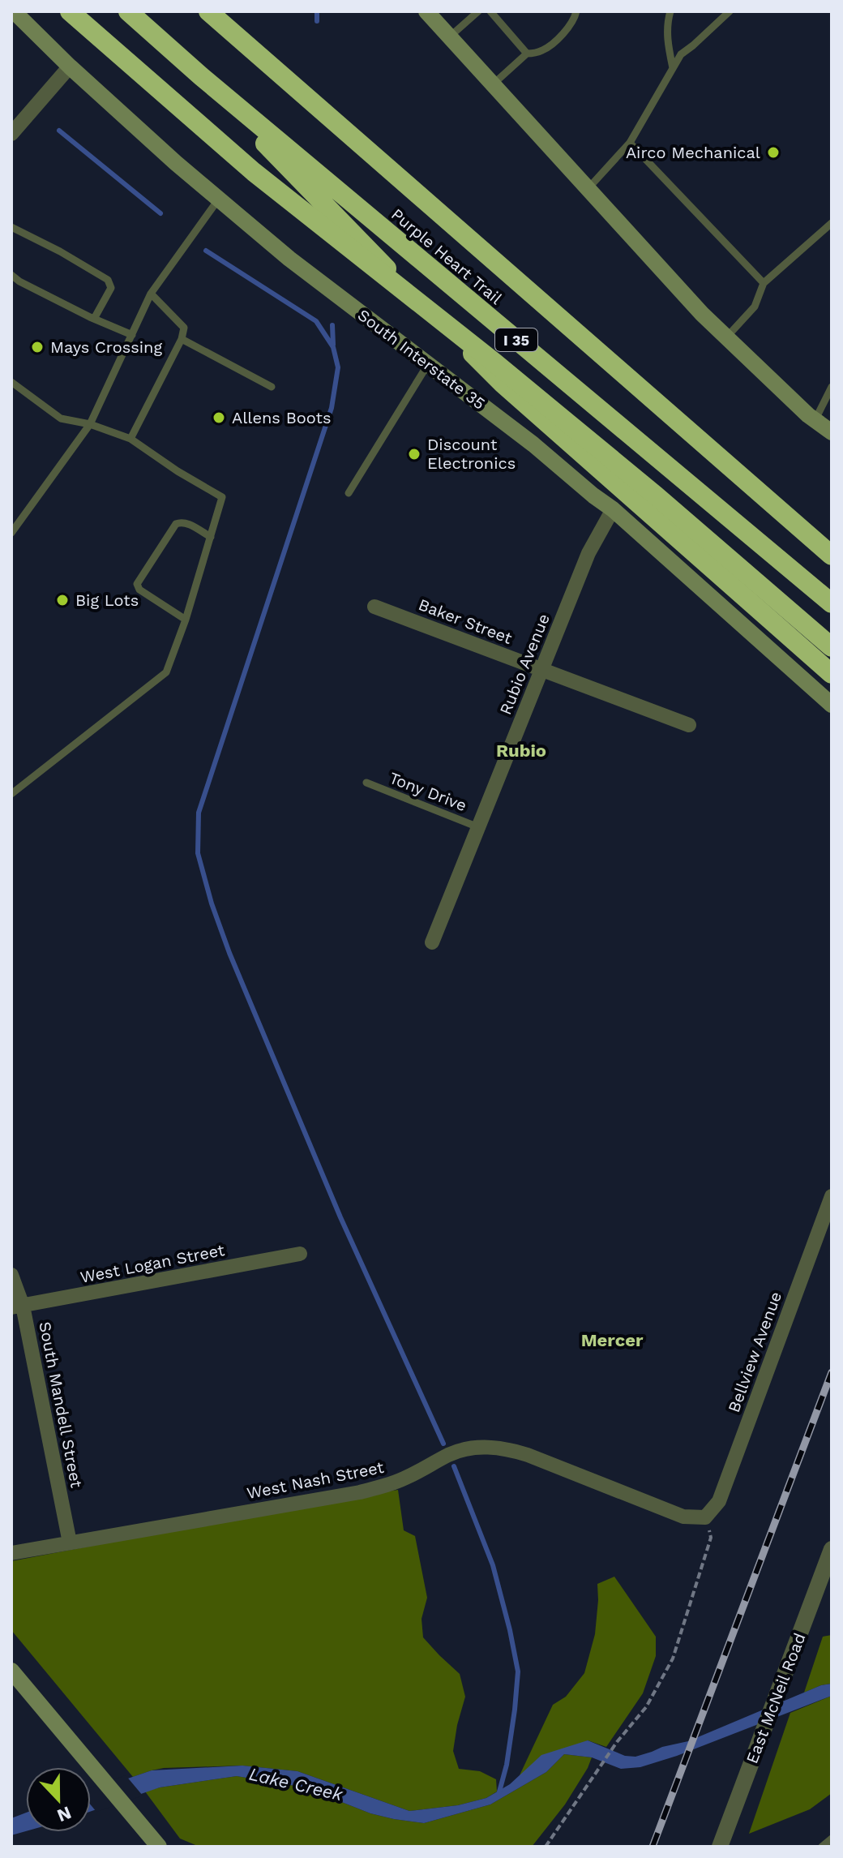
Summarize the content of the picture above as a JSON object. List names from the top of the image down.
{
  "streets": {
    "highway": ["Purple Heart Trail", "I 35"],
    "main road": ["South Interstate 35"],
    "street": [
      "Baker Street",
      "Rubio Avenue",
      "West Logan Street",
      "Bellview Avenue",
      "South Mandell Street",
      "West Nash Street",
      "East McNeil Road"
    ],
    "lane": ["Tony Drive"]
  },
  "crossings": [
    ["South Interstate 35", "Rubio Avenue"],
    ["Baker Street", "Rubio Avenue"],
    ["Rubio Avenue", "Tony Drive"],
    ["West Logan Street", "South Mandell Street"],
    ["Bellview Avenue", "West Nash Street"],
    ["South Mandell Street", "West Nash Street"]
  ],
  "districts": ["Rubio", "Mercer"],
  "water": ["Lake Creek"],
  "places": [
    "Airco Mechanical",
    "Mays Crossing",
    "Allens Boots",
    "Discount Electronics",
    "Big Lots"
  ],
  "north": "bottom"
}
